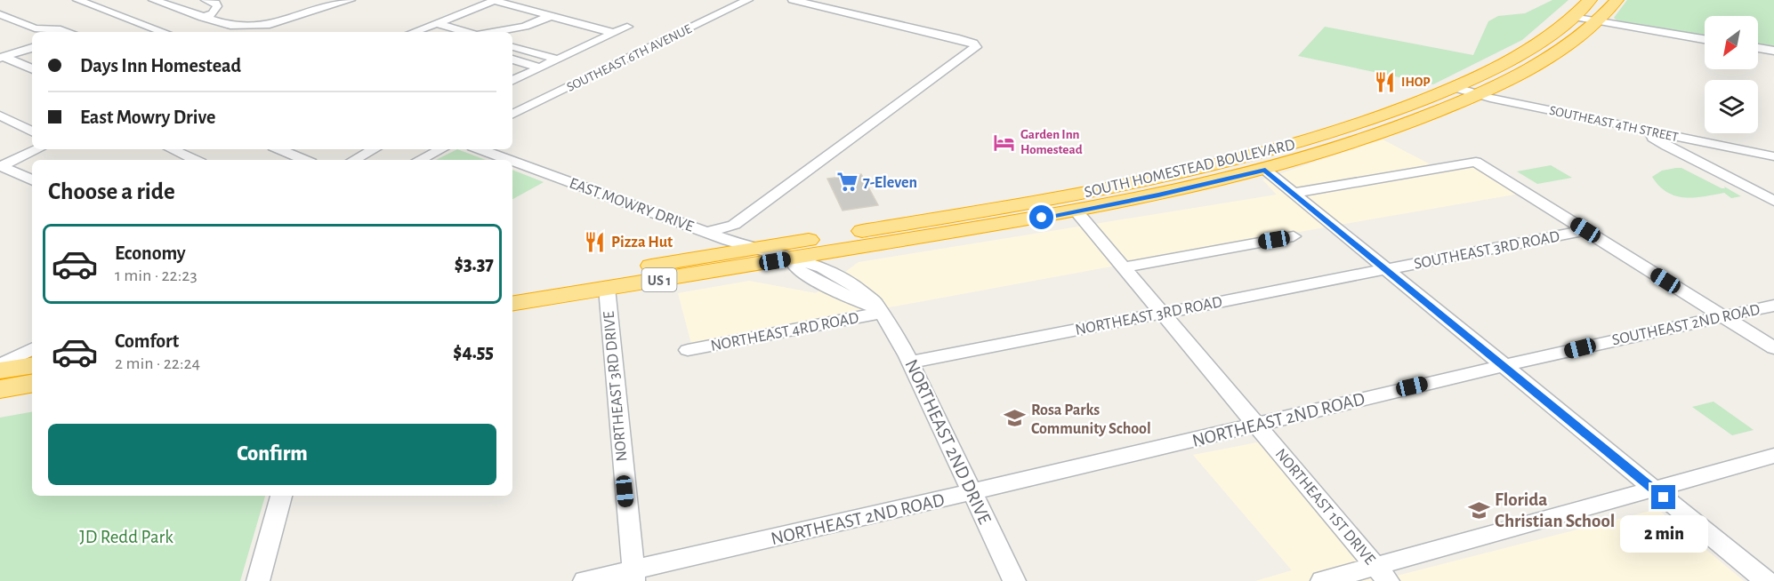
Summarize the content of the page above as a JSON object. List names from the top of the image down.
{
  "streets": {
    "highway": ["SOUTH HOMESTEAD BOULEVARD", "US 1"],
    "street": [
      "SOUTHEAST 6TH AVENUE",
      "SOUTHEAST 4TH STREET",
      "EAST MOWRY DRIVE",
      "SOUTHEAST 3RD ROAD",
      "NORTHEAST 3RD ROAD",
      "SOUTHEAST 2ND ROAD",
      "NORTHEAST 4RD ROAD",
      "NORTHEAST 3RD DRIVE",
      "NORTHEAST 2ND ROAD",
      "NORTHEAST 2ND DRIVE",
      "NORTHEAST 1ST DRIVE"
    ]
  },
  "crossings": [
    ["SOUTHEAST 4TH STREET", "SOUTH HOMESTEAD BOULEVARD"],
    ["SOUTH HOMESTEAD BOULEVARD", "EAST MOWRY DRIVE"],
    ["SOUTH HOMESTEAD BOULEVARD", "US 1"],
    ["SOUTH HOMESTEAD BOULEVARD", "NORTHEAST 1ST DRIVE"],
    ["EAST MOWRY DRIVE", "US 1"],
    ["SOUTHEAST 3RD ROAD", "NORTHEAST 3RD ROAD"],
    ["US 1", "NORTHEAST 3RD DRIVE"],
    ["NORTHEAST 3RD ROAD", "NORTHEAST 2ND DRIVE"],
    ["NORTHEAST 3RD ROAD", "NORTHEAST 1ST DRIVE"],
    ["SOUTHEAST 2ND ROAD", "NORTHEAST 2ND ROAD"],
    ["NORTHEAST 4RD ROAD", "NORTHEAST 2ND DRIVE"],
    ["NORTHEAST 3RD DRIVE", "NORTHEAST 2ND ROAD"],
    ["NORTHEAST 2ND ROAD", "NORTHEAST 2ND DRIVE"],
    ["NORTHEAST 2ND ROAD", "NORTHEAST 1ST DRIVE"]
  ],
  "parks": ["JD Redd Park"],
  "places": {
    "restaurant": ["IHOP", "Pizza Hut"],
    "hotel": ["Garden Inn Homestead"],
    "supermarket": ["7-Eleven"],
    "school or university": ["Rosa Parks Community School", "Florida Christian School"]
  },
  "north": "bottom left",
  "page": {
    "banner": ["Days Inn Homestead", "East Mowry Drive"],
    "heading": "Choose a ride",
    "list": [
      {
        "name": "Economy",
        "note": "1 min · 22:23",
        "value": "$3.37"
      },
      {
        "name": "Comfort",
        "note": "2 min · 22:24",
        "value": "$4.55"
      }
    ],
    "buttons": "Confirm",
    "bubble": "2 min"
  }
}
